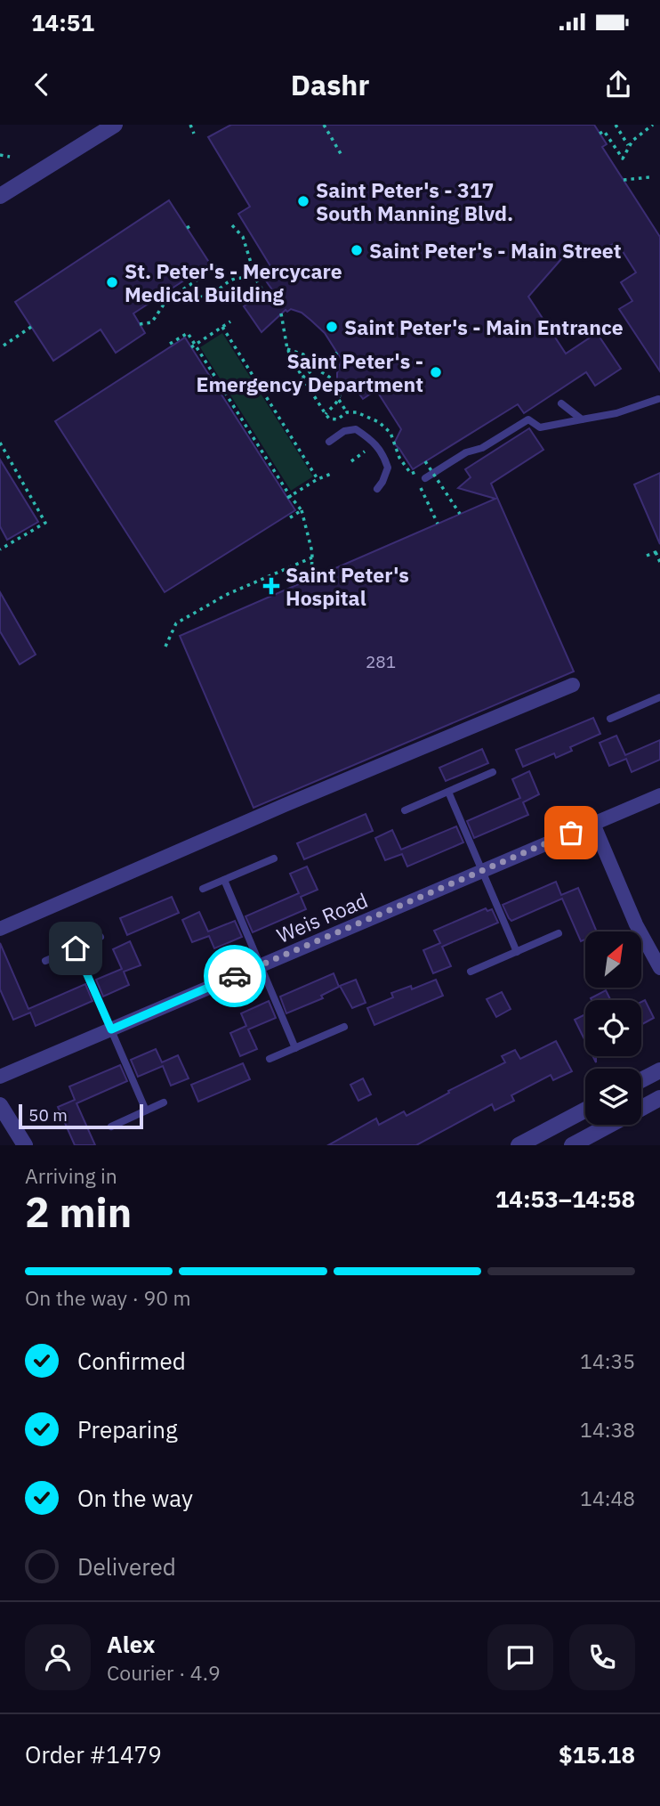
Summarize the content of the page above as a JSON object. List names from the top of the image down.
{
  "streets": {
    "street": ["Weis Road"]
  },
  "places": {
    "other": [
      "Saint Peter's - 317 South Manning Blvd.",
      "Saint Peter's - Main Street",
      "St. Peter's - Mercycare Medical Building",
      "Saint Peter's - Main Entrance",
      "Saint Peter's - Emergency Department"
    ],
    "health": ["Saint Peter's Hospital"]
  },
  "house_numbers": ["281"],
  "scale_bar": "50 m",
  "north": "top right",
  "page": {
    "status": "14:51",
    "header": "Dashr",
    "scale": "50 m",
    "heading": ["2 min", "Arriving in", "14:53–14:58"],
    "panel": [
      "Alex",
      "Courier · 4.9",
      "Order #1479",
      "$15.18"
    ],
    "bar": "On the way · 90 m",
    "list": [
      ["Confirmed", "14:35"],
      ["Preparing", "14:38"],
      ["On the way", "14:48"],
      "Delivered"
    ]
  }
}
